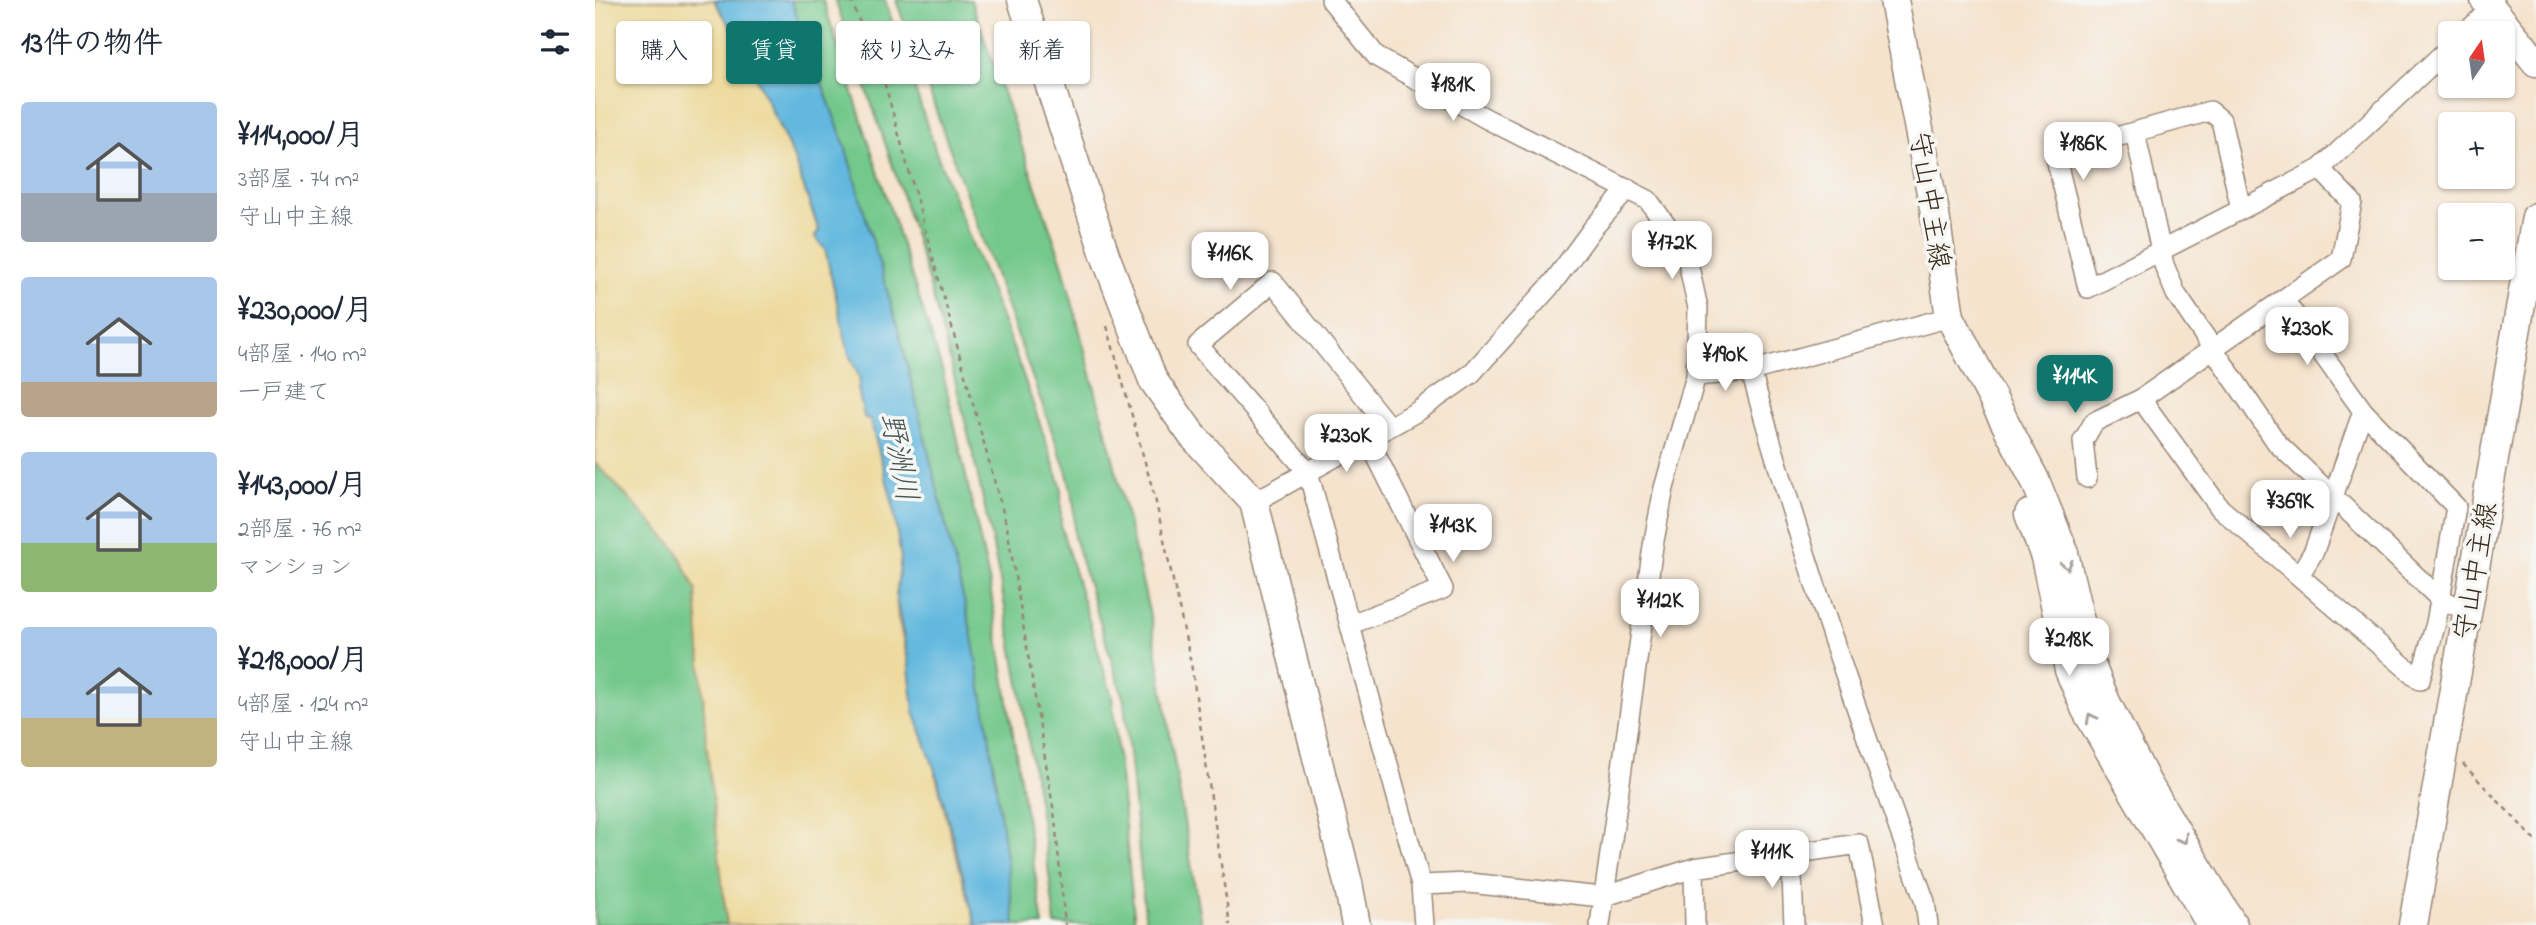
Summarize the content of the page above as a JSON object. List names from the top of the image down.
{
  "streets": {
    "main road": ["守山中主線"]
  },
  "water": ["野洲川"],
  "north": "top",
  "page": {
    "heading": "13件の物件",
    "map_buttons": ["+", "−"],
    "chip": [
      "購入",
      "賃貸",
      "絞り込み",
      "新着"
    ],
    "price": [
      "¥181K",
      "¥186K",
      "¥172K",
      "¥116K",
      "¥230K",
      "¥190K",
      "¥114K",
      "¥230K",
      "¥369K",
      "¥143K",
      "¥112K",
      "¥218K",
      "¥111K"
    ],
    "list": [
      {
        "name": "¥114,000/月",
        "note": "3部屋 · 74 m² · 守山中主線"
      },
      {
        "name": "¥230,000/月",
        "note": "4部屋 · 140 m² · 一戸建て"
      },
      {
        "name": "¥143,000/月",
        "note": "2部屋 · 76 m² · マンション"
      },
      {
        "name": "¥218,000/月",
        "note": "4部屋 · 124 m² · 守山中主線"
      }
    ]
  }
}
